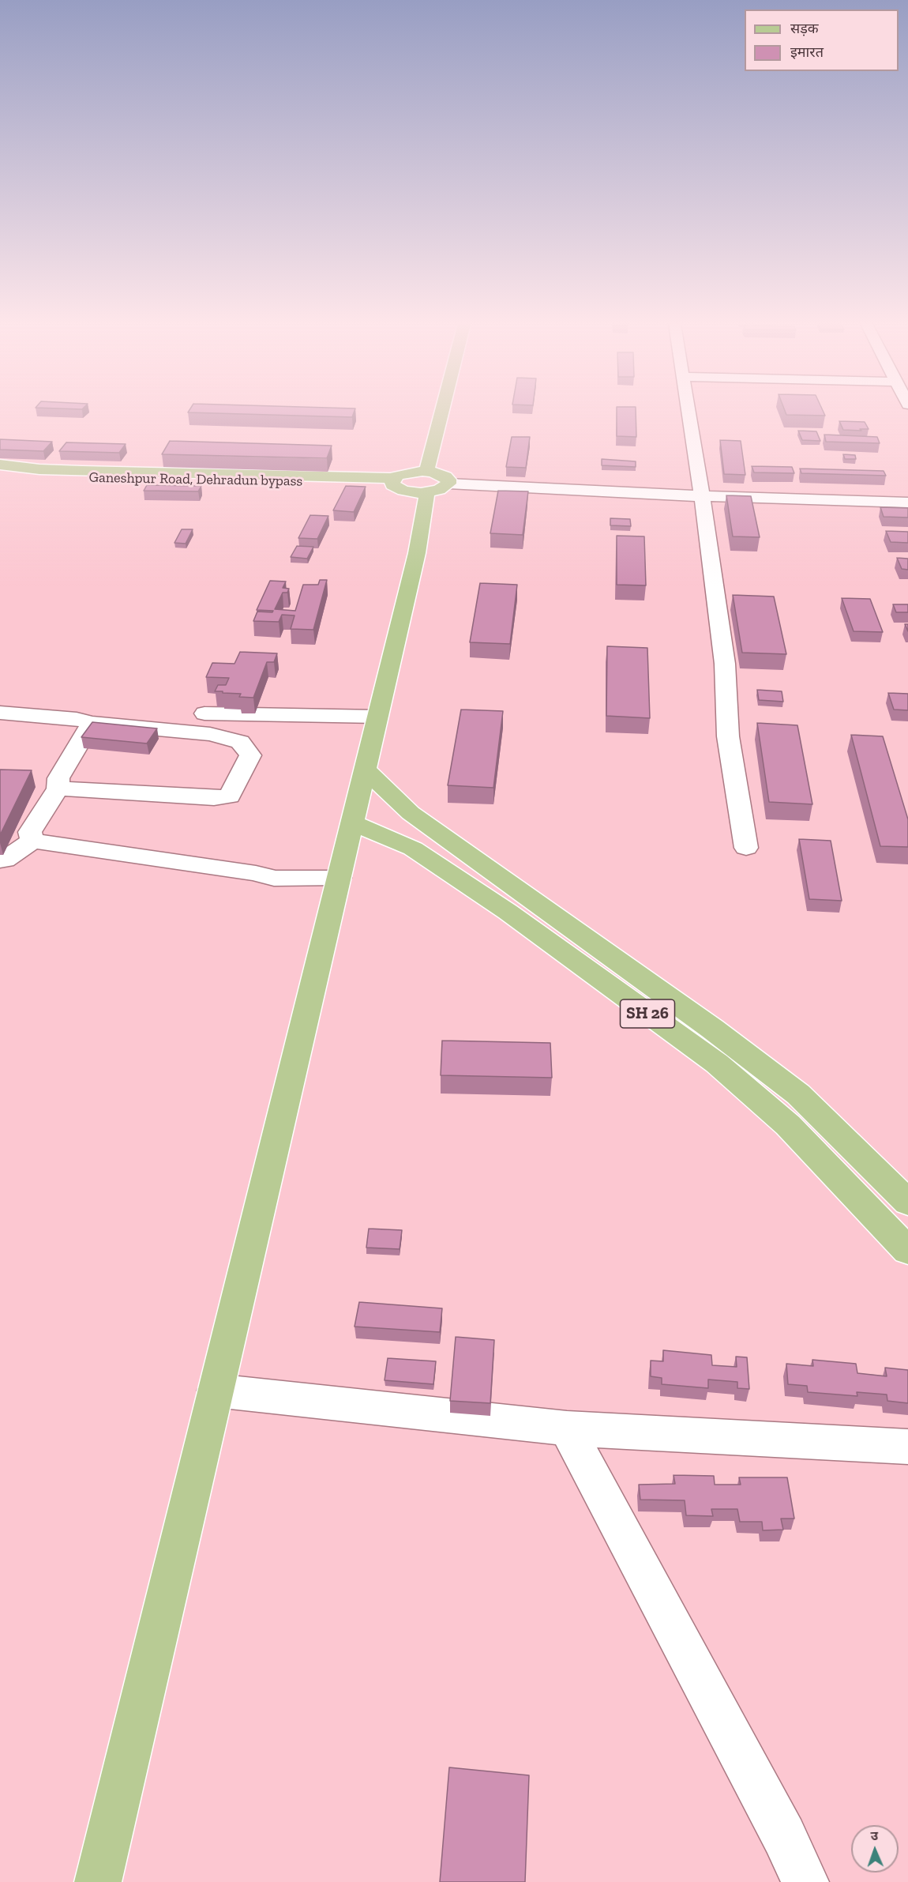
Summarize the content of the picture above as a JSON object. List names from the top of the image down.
{
  "streets": {
    "main road": ["Ganeshpur Road, Dehradun bypass", "SH 26"]
  },
  "legend": ["सड़क", "इमारत"],
  "north": "top"
}
